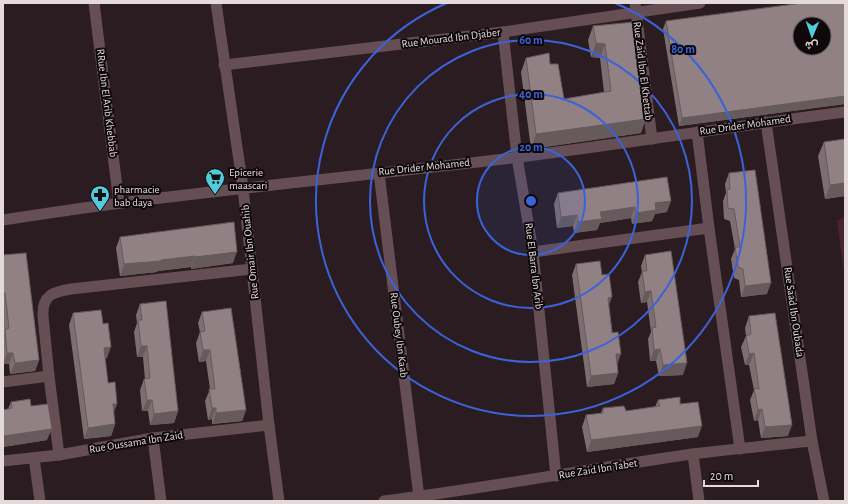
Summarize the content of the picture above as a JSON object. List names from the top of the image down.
{
  "streets": {
    "street": [
      "Rue Mourad Ibn Djaber",
      "Rue Zaid Ibn El Khettab",
      "RRue Ibn El Arib Khebbab",
      "Rue Drider Mohamed",
      "Rue Omair Ibn Ouahib",
      "Rue El Barra Ibn Arib",
      "Rue Saad Ibn Oubada",
      "Rue Oubey Ibn Kaab",
      "Rue Oussama Ibn Zaid",
      "Rue Zaid Ibn Tabet"
    ]
  },
  "crossings": [
    ["Rue Mourad Ibn Djaber", "Rue Zaid Ibn El Khettab"],
    ["Rue Mourad Ibn Djaber", "Rue Omair Ibn Ouahib"],
    ["Rue Mourad Ibn Djaber", "Rue El Barra Ibn Arib"],
    ["Rue Zaid Ibn El Khettab", "Rue Drider Mohamed"],
    ["RRue Ibn El Arib Khebbab", "Rue Drider Mohamed"],
    ["Rue Drider Mohamed", "Rue Omair Ibn Ouahib"],
    ["Rue Drider Mohamed", "Rue El Barra Ibn Arib"],
    ["Rue Drider Mohamed", "Rue Saad Ibn Oubada"],
    ["Rue Drider Mohamed", "Rue Oubey Ibn Kaab"],
    ["Rue Omair Ibn Ouahib", "Rue Oussama Ibn Zaid"],
    ["Rue El Barra Ibn Arib", "Rue Zaid Ibn Tabet"],
    ["Rue Saad Ibn Oubada", "Rue Zaid Ibn Tabet"],
    ["Rue Oubey Ibn Kaab", "Rue Zaid Ibn Tabet"]
  ],
  "places": {
    "supermarket": ["Epicerie maascari"],
    "pharmacy": ["pharmacie bab daya"]
  },
  "scale_bar": "20 m",
  "north": "bottom",
  "rings": [
    "60 m",
    "80 m",
    "40 m",
    "20 m"
  ]
}
